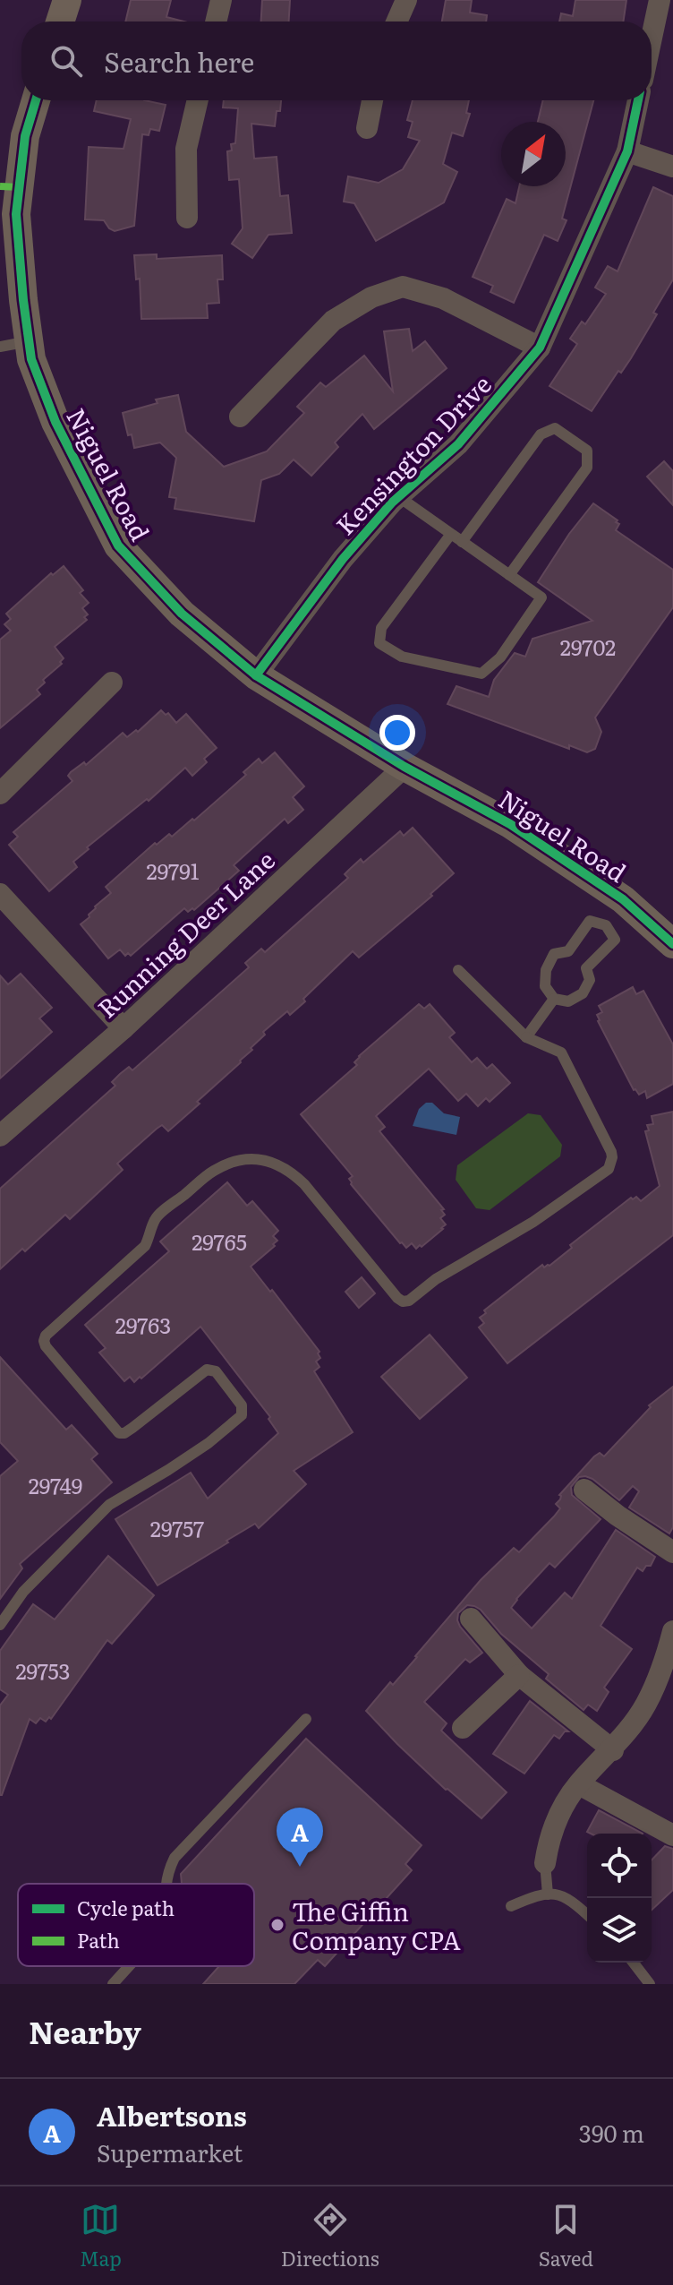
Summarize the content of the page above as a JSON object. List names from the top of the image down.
{
  "streets": {
    "main road": ["Niguel Road"],
    "street": ["Kensington Drive", "Running Deer Lane"]
  },
  "crossings": [
    ["Kensington Drive", "Niguel Road"],
    ["Niguel Road", "Running Deer Lane"]
  ],
  "places": ["The Giffin Company CPA"],
  "house_numbers": [
    "29702",
    "29791",
    "29765",
    "29763",
    "29749",
    "29757",
    "29753"
  ],
  "legend": ["Cycle path", "Path"],
  "north": "top right",
  "page": {
    "search": "Search here",
    "pins": "A",
    "heading": "Nearby",
    "list": [
      {
        "mark": "A",
        "name": "Albertsons",
        "note": "Supermarket",
        "value": "390 m"
      }
    ],
    "nav": ["Map", "Directions", "Saved"]
  }
}
